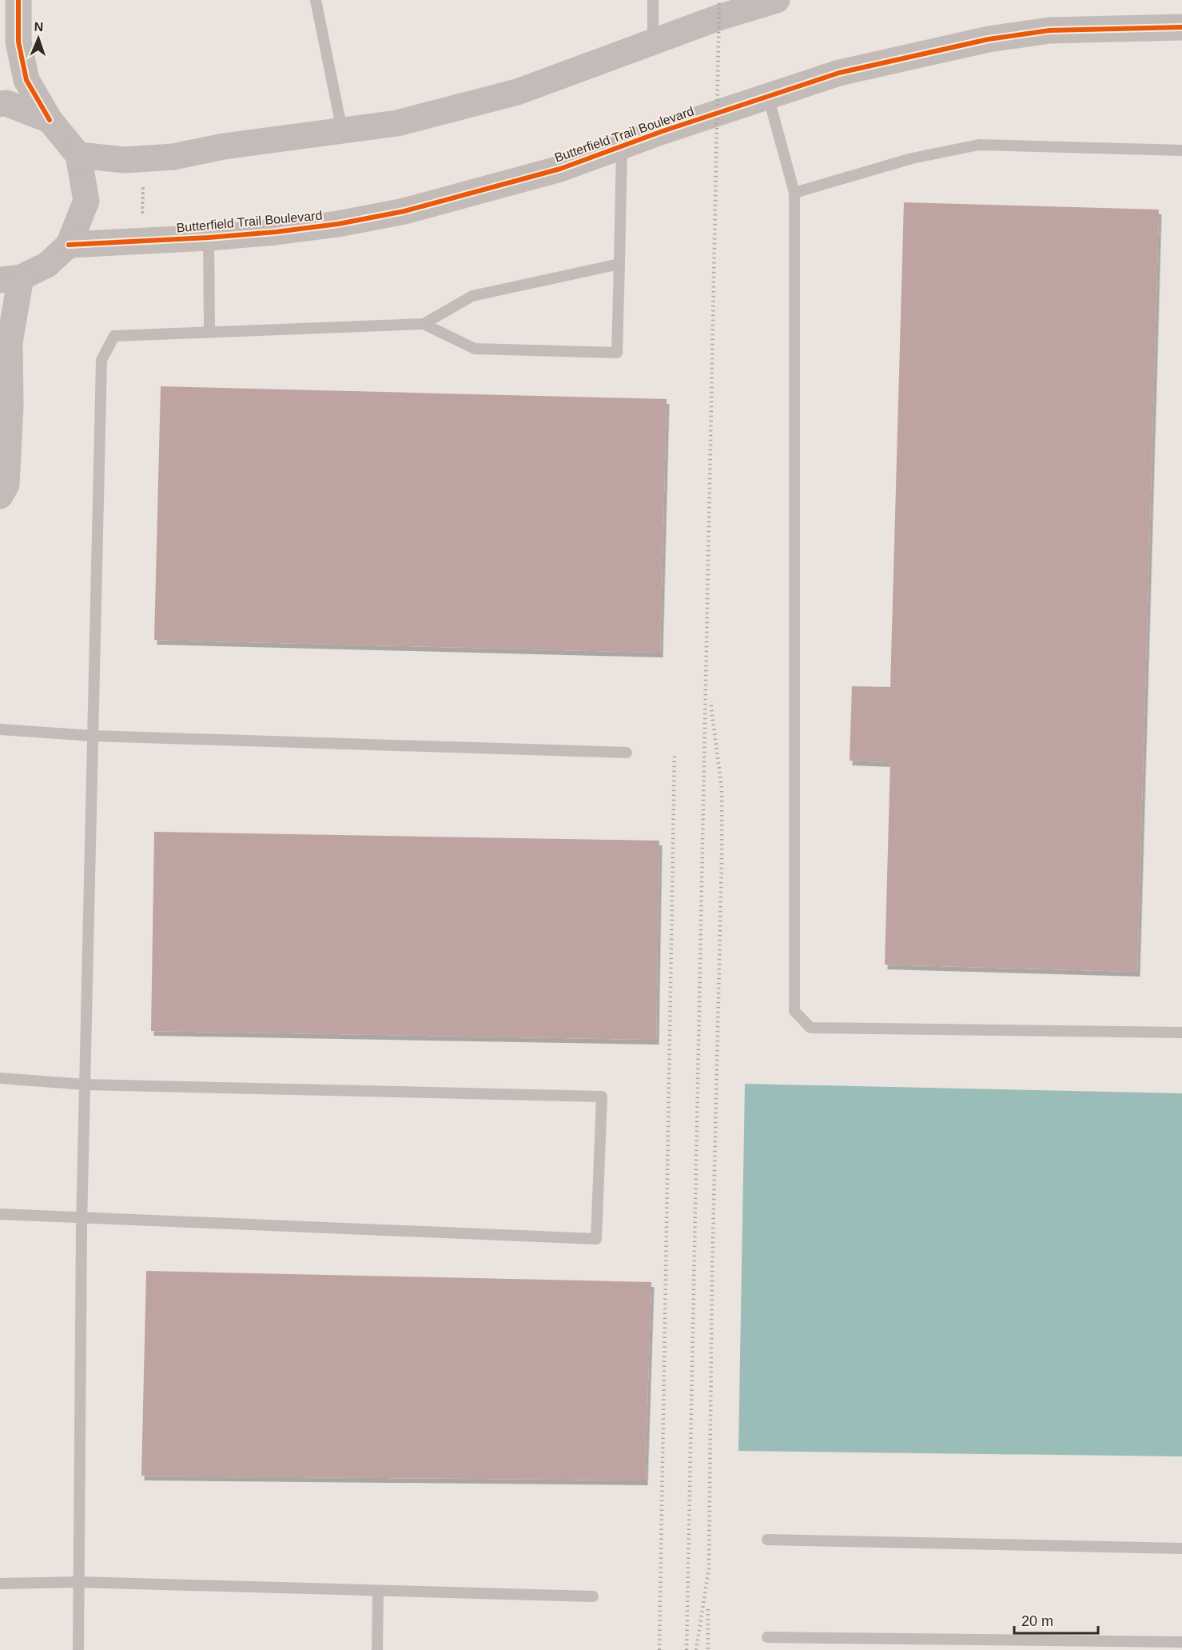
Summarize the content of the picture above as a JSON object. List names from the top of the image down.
{
  "streets": {
    "street": ["Butterfield Trail Boulevard"]
  },
  "scale_bar": "20 m",
  "north": "top"
}
